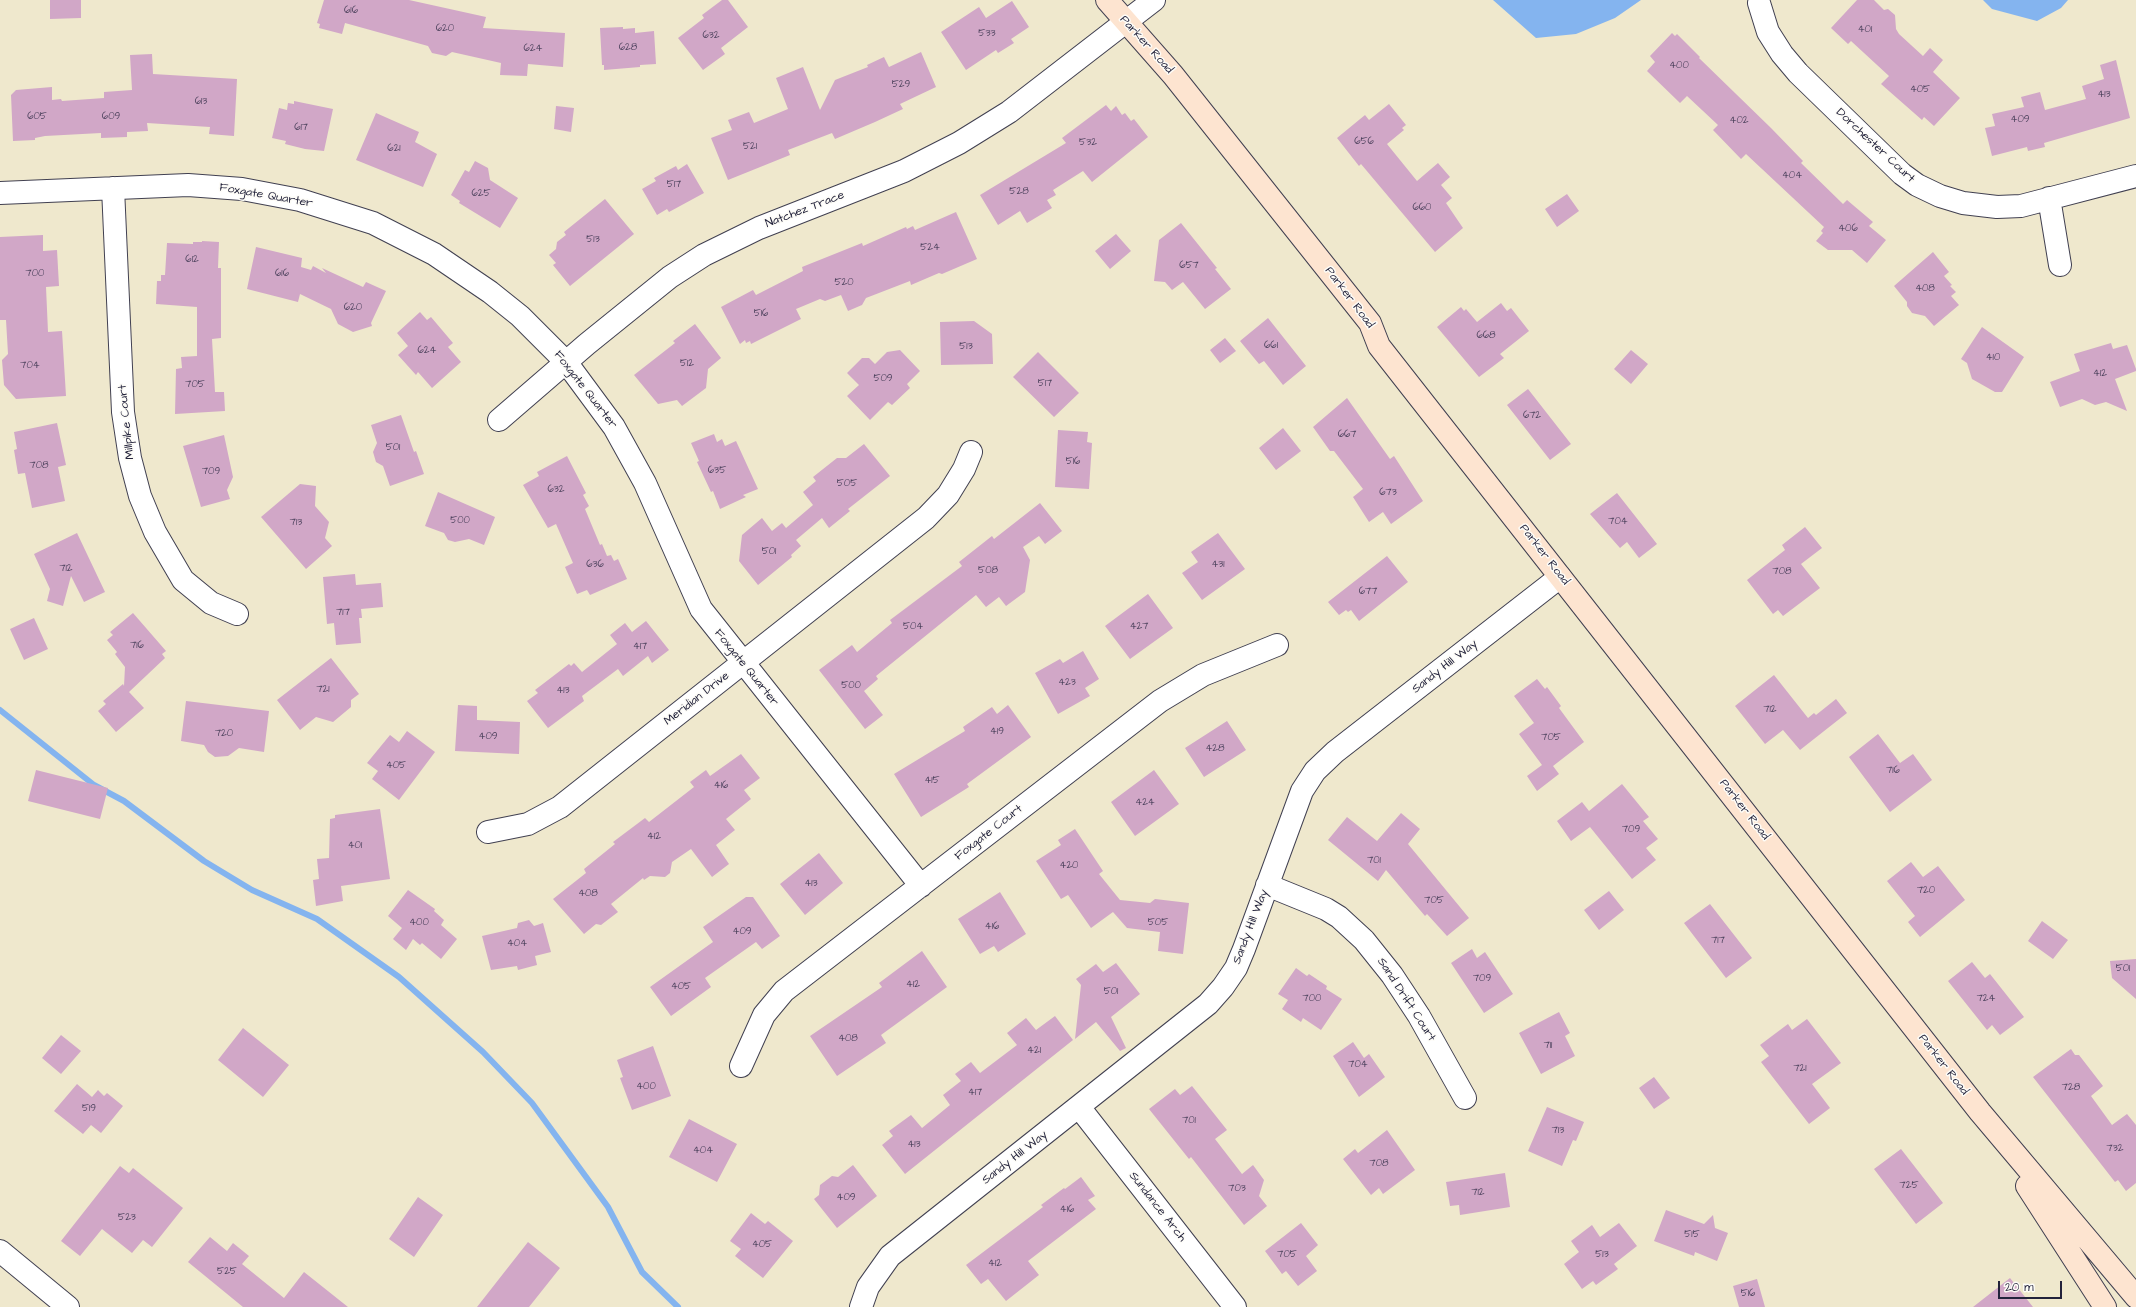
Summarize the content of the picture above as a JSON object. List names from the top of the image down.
{
  "streets": {
    "street": [
      "Parker Road",
      "Dorchester Court",
      "Foxgate Quarter",
      "Natchez Trace",
      "Millpike Court",
      "Sandy Hill Way",
      "Meridian Drive",
      "Foxgate Court",
      "Sand Drift Court",
      "Sundance Arch"
    ]
  },
  "crossings": [
    ["Parker Road", "Natchez Trace"],
    ["Parker Road", "Sandy Hill Way"],
    ["Foxgate Quarter", "Natchez Trace"],
    ["Foxgate Quarter", "Millpike Court"],
    ["Foxgate Quarter", "Meridian Drive"],
    ["Foxgate Quarter", "Foxgate Court"],
    ["Sandy Hill Way", "Sand Drift Court"],
    ["Sandy Hill Way", "Sundance Arch"]
  ],
  "house_numbers": [
    "616",
    "620",
    "401",
    "533",
    "632",
    "628",
    "624",
    "400",
    "529",
    "405",
    "413",
    "613",
    "605",
    "609",
    "409",
    "402",
    "617",
    "656",
    "532",
    "521",
    "621",
    "404",
    "517",
    "528",
    "625",
    "660",
    "406",
    "513",
    "524",
    "612",
    "657",
    "700",
    "616",
    "520",
    "408",
    "620",
    "516",
    "668",
    "661",
    "513",
    "624",
    "410",
    "512",
    "704",
    "412",
    "509",
    "517",
    "705",
    "672",
    "667",
    "501",
    "516",
    "708",
    "635",
    "709",
    "505",
    "632",
    "673",
    "500",
    "704",
    "713",
    "501",
    "636",
    "431",
    "712",
    "508",
    "708",
    "677",
    "717",
    "504",
    "427",
    "716",
    "417",
    "423",
    "500",
    "721",
    "413",
    "712",
    "419",
    "720",
    "409",
    "705",
    "428",
    "405",
    "716",
    "415",
    "416",
    "424",
    "709",
    "412",
    "401",
    "701",
    "420",
    "413",
    "720",
    "408",
    "705",
    "400",
    "505",
    "416",
    "409",
    "717",
    "404",
    "501",
    "709",
    "412",
    "405",
    "501",
    "700",
    "724",
    "408",
    "711",
    "421",
    "704",
    "721",
    "400",
    "728",
    "417",
    "519",
    "701",
    "713",
    "413",
    "732",
    "404",
    "708",
    "725",
    "703",
    "712",
    "409",
    "416",
    "523",
    "515",
    "405",
    "705",
    "513",
    "412",
    "525",
    "516"
  ],
  "scale_bar": "20 m"
}
